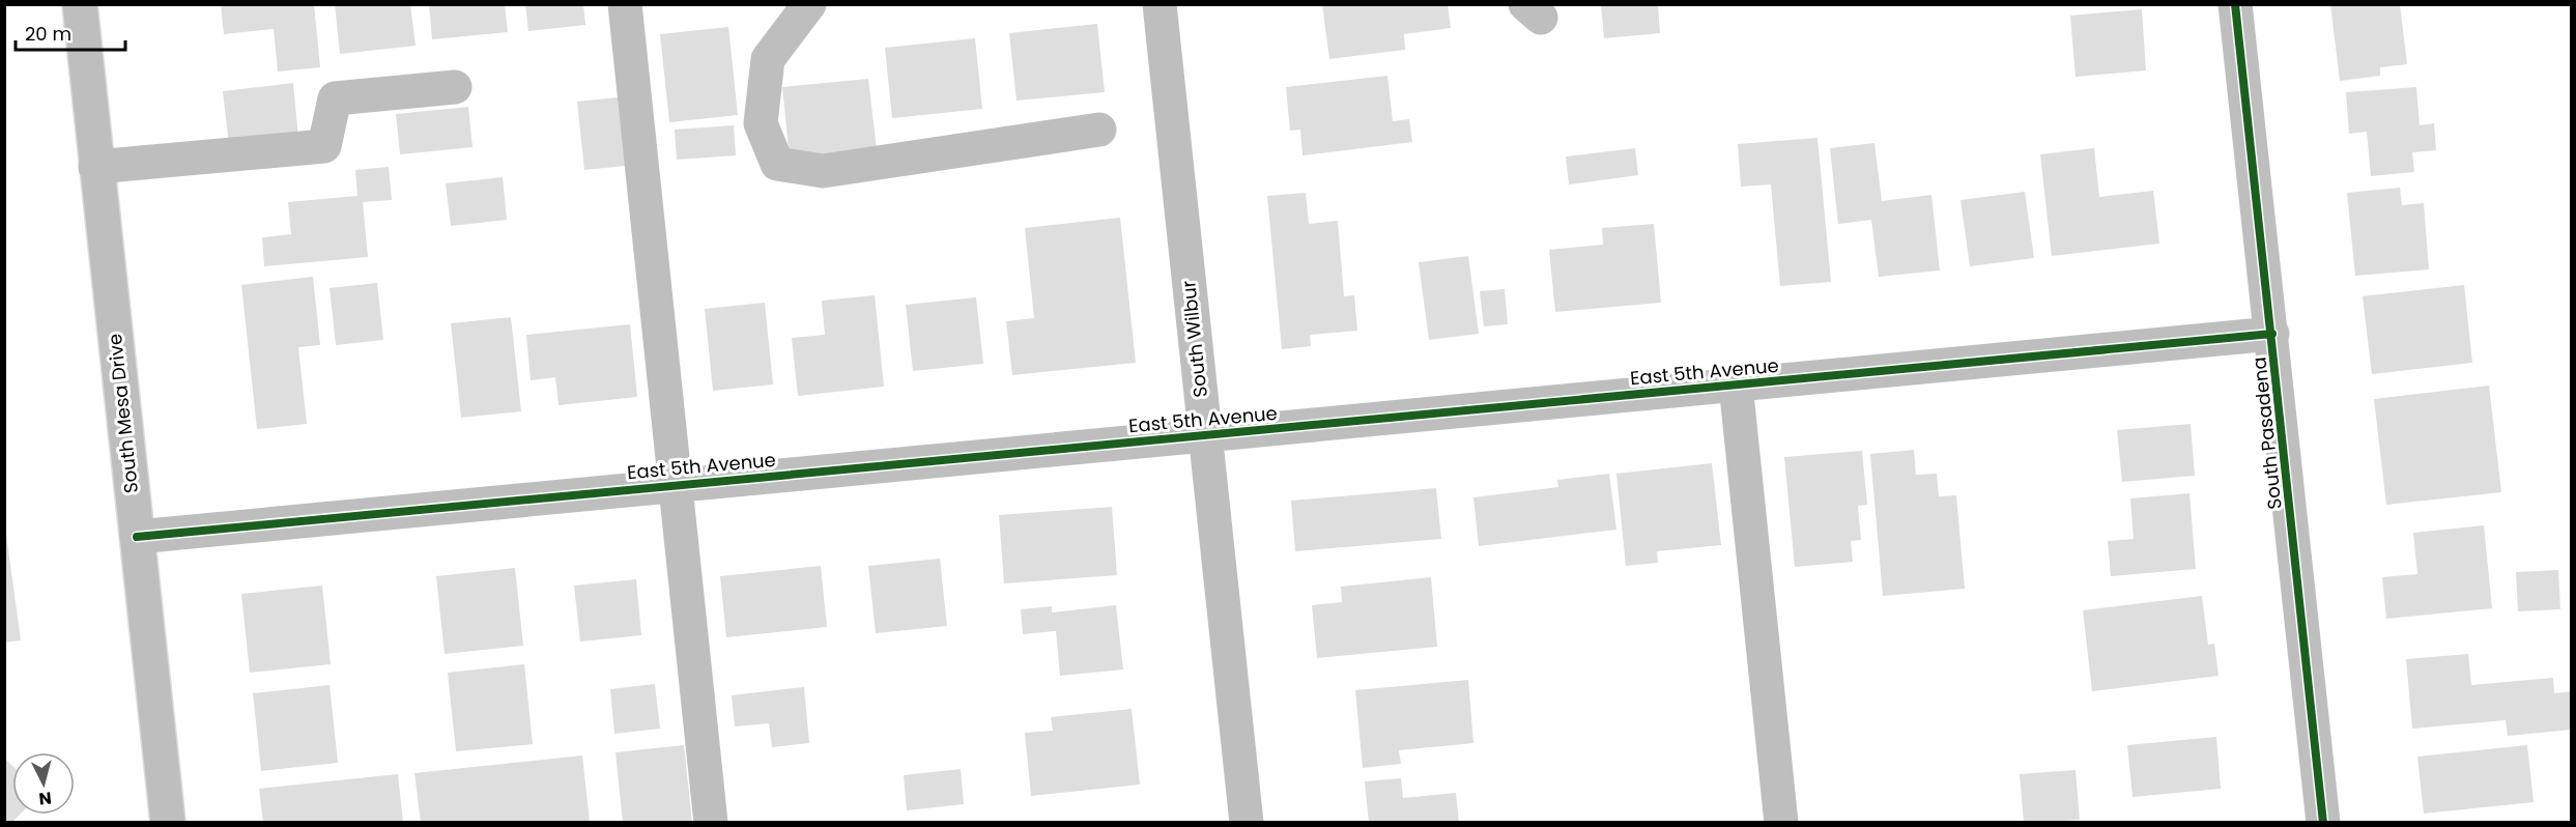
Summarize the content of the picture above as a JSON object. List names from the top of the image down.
{
  "streets": {
    "street": [
      "South Wilbur",
      "East 5th Avenue",
      "South Mesa Drive",
      "South Pasadena"
    ]
  },
  "crossings": [
    ["South Wilbur", "East 5th Avenue"],
    ["East 5th Avenue", "South Mesa Drive"],
    ["East 5th Avenue", "South Pasadena"]
  ],
  "scale_bar": "20 m",
  "north": "bottom"
}
